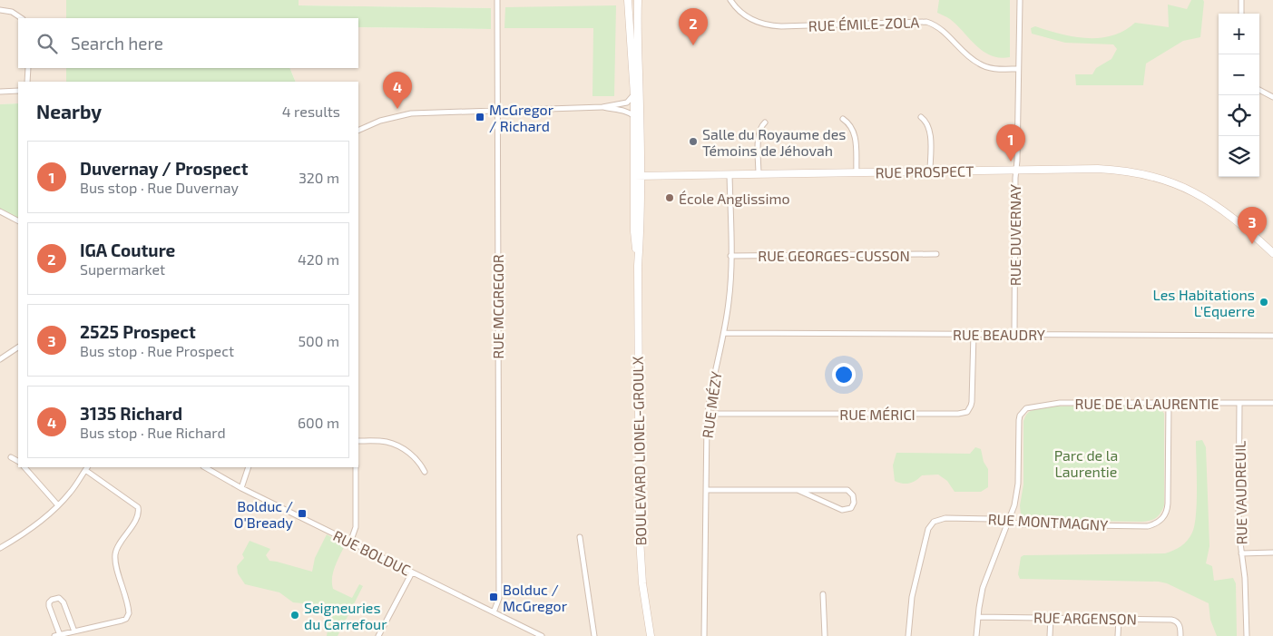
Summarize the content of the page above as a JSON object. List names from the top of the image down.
{
  "streets": {
    "main road": ["RUE PROSPECT", "BOULEVARD LIONEL-GROULX"],
    "street": [
      "RUE ÉMILE-ZOLA",
      "RUE DUVERNAY",
      "RUE GEORGES-CUSSON",
      "RUE MCGREGOR",
      "RUE BEAUDRY",
      "RUE DE LA LAURENTIE",
      "RUE MÉZY",
      "RUE MÉRICI",
      "RUE VAUDREUIL",
      "RUE MONTMAGNY",
      "RUE BOLDUC",
      "RUE ARGENSON"
    ]
  },
  "crossings": [
    ["RUE ÉMILE-ZOLA", "RUE DUVERNAY"],
    ["RUE PROSPECT", "RUE DUVERNAY"],
    ["RUE PROSPECT", "RUE MÉZY"],
    ["RUE PROSPECT", "BOULEVARD LIONEL-GROULX"],
    ["RUE DUVERNAY", "RUE BEAUDRY"],
    ["RUE GEORGES-CUSSON", "RUE MÉZY"],
    ["RUE MCGREGOR", "RUE BOLDUC"],
    ["RUE BEAUDRY", "RUE MÉZY"],
    ["RUE BEAUDRY", "RUE MÉRICI"],
    ["RUE DE LA LAURENTIE", "RUE VAUDREUIL"],
    ["RUE DE LA LAURENTIE", "RUE MONTMAGNY"],
    ["RUE MÉZY", "RUE MÉRICI"]
  ],
  "parks": ["Parc de la Laurentie"],
  "places": {
    "transit": ["McGregor / Richard", "Bolduc / O'Bready", "Bolduc / McGregor"],
    "other": [
      "Salle du Royaume des Témoins de Jéhovah",
      "École Anglissimo",
      "Les Habitations L'Equerre",
      "Seigneuries du Carrefour"
    ]
  },
  "page": {
    "pins": [
      "2",
      "4",
      "1",
      "3"
    ],
    "map_buttons": ["+", "−"],
    "search": "Search here",
    "heading": ["Nearby", "4 results"],
    "list": [
      {
        "mark": "1",
        "name": "Duvernay / Prospect",
        "note": "Bus stop · Rue Duvernay",
        "value": "320 m"
      },
      {
        "mark": "2",
        "name": "IGA Couture",
        "note": "Supermarket",
        "value": "420 m"
      },
      {
        "mark": "3",
        "name": "2525 Prospect",
        "note": "Bus stop · Rue Prospect",
        "value": "500 m"
      },
      {
        "mark": "4",
        "name": "3135 Richard",
        "note": "Bus stop · Rue Richard",
        "value": "600 m"
      }
    ]
  }
}
